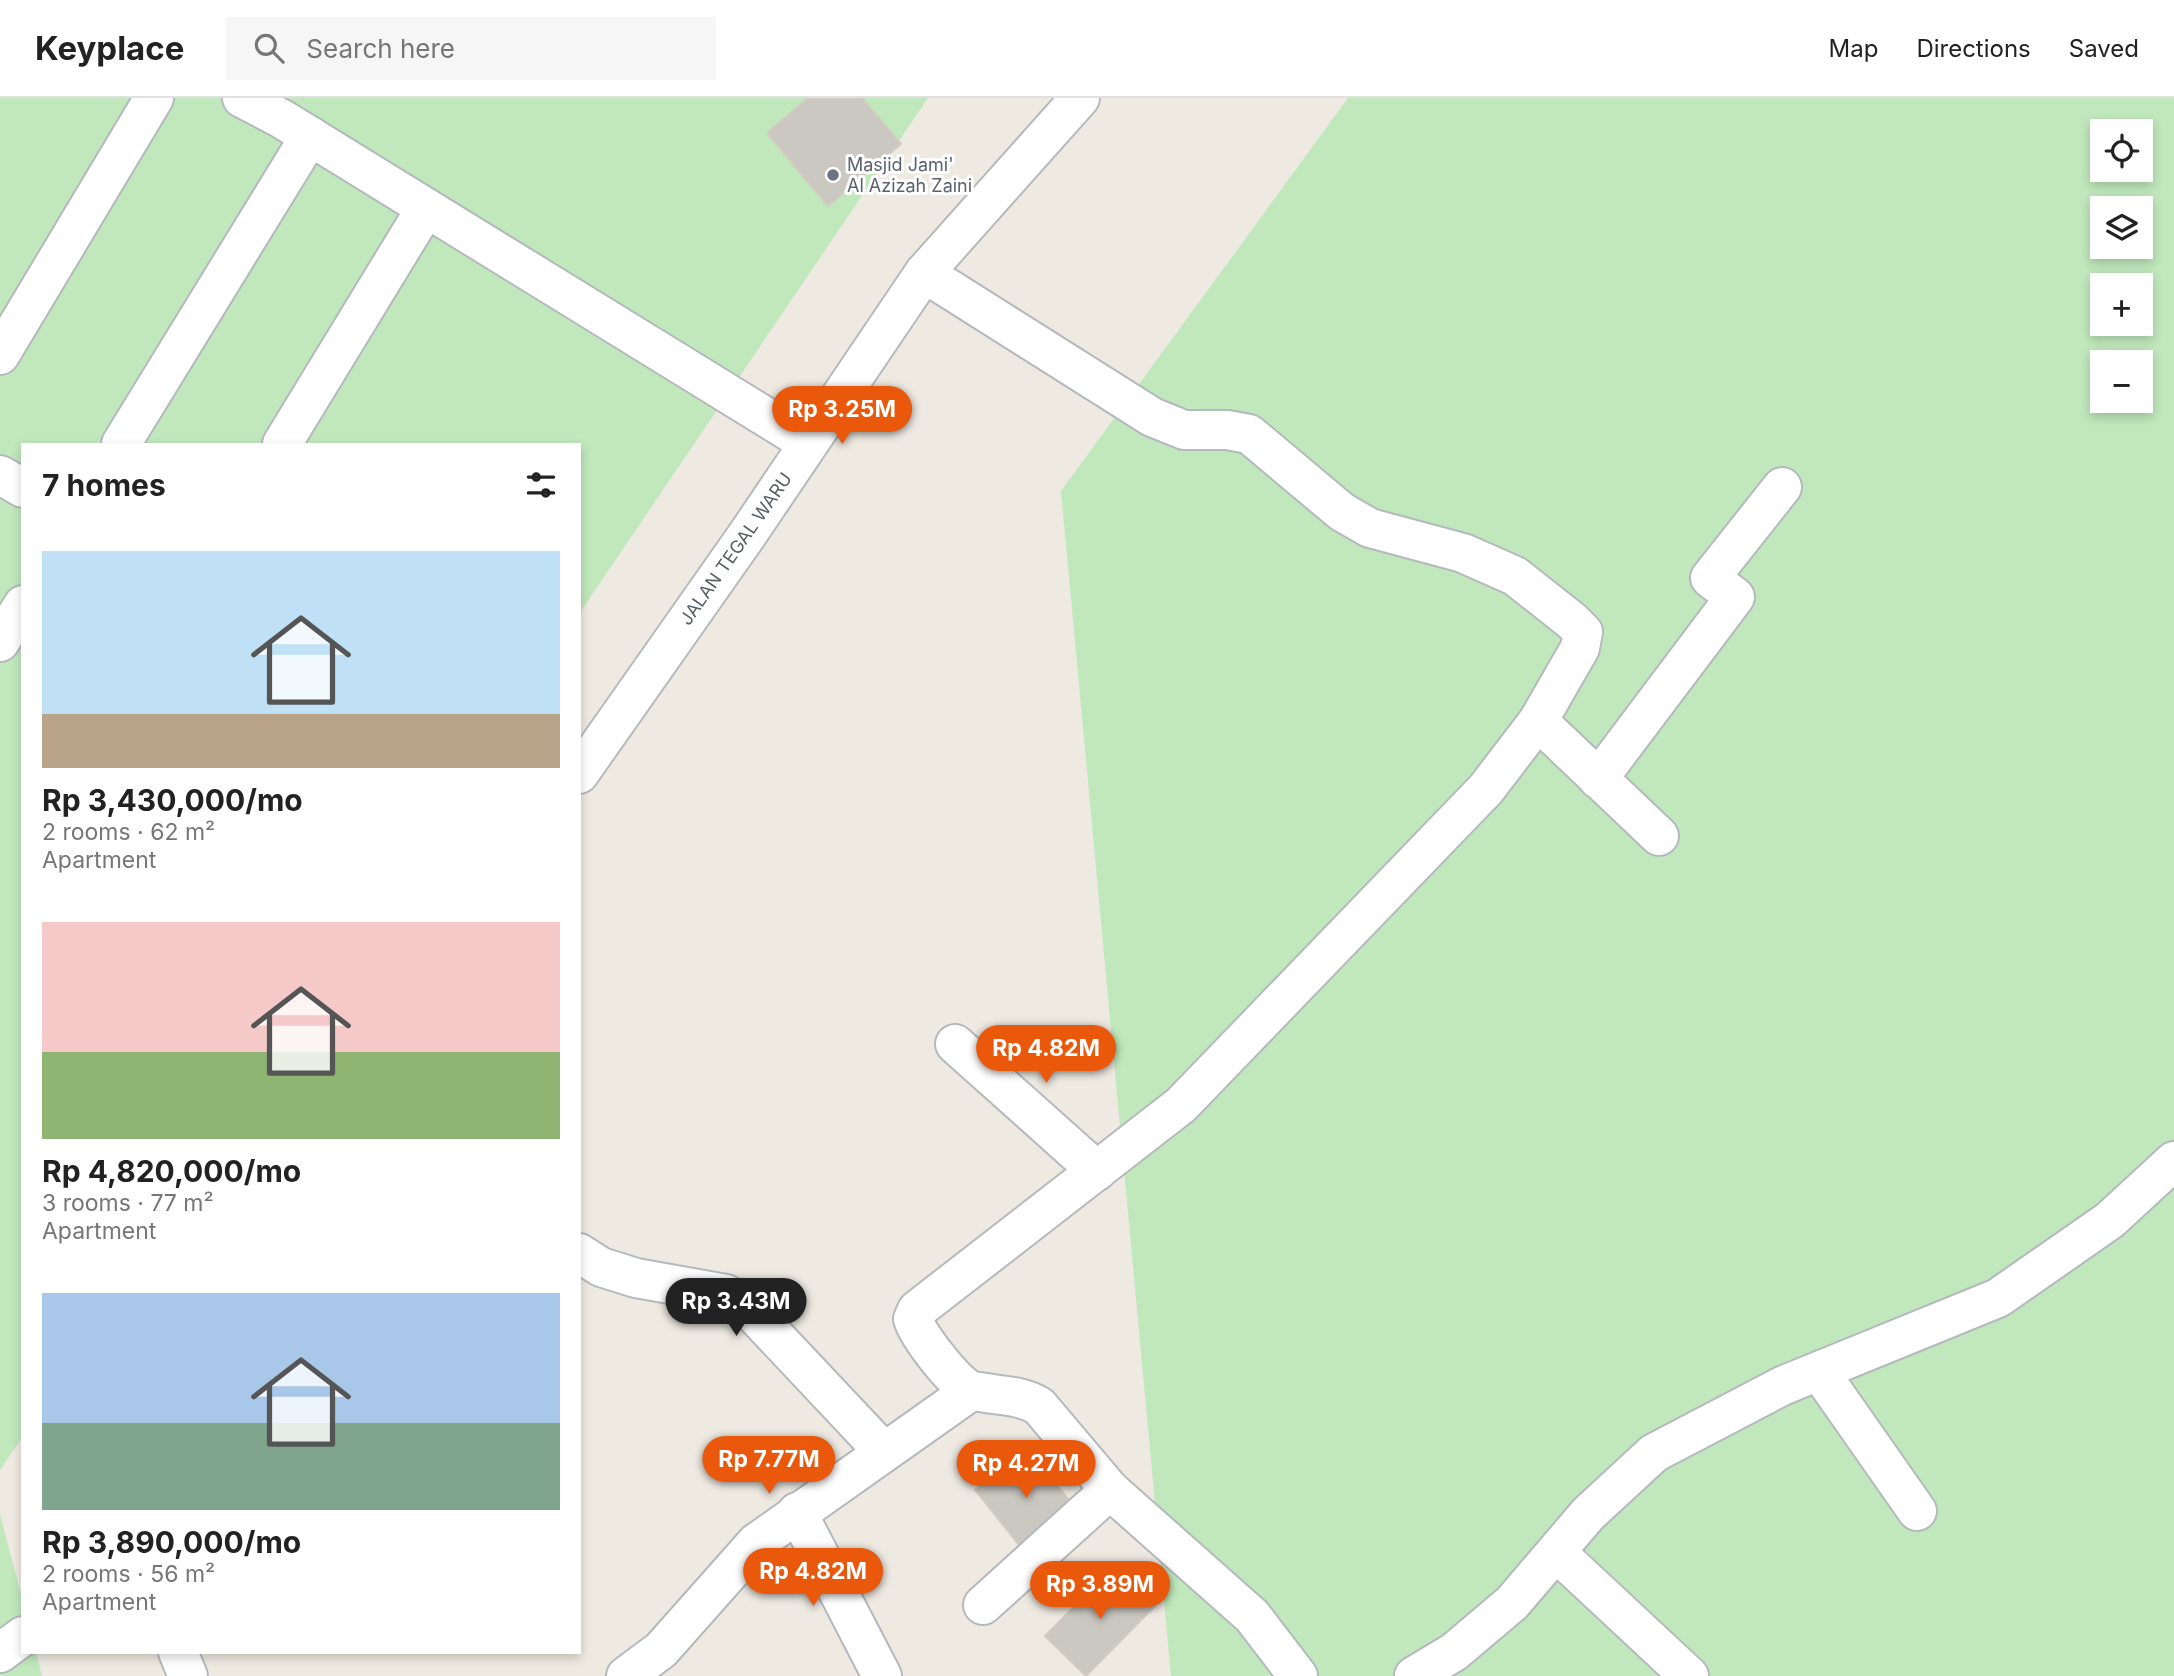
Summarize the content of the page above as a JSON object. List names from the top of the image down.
{
  "streets": {
    "street": ["JALAN TEGAL WARU"]
  },
  "places": ["Masjid Jami' Al Azizah Zaini"],
  "page": {
    "header": "Keyplace",
    "search": "Search here",
    "nav": ["Map", "Directions", "Saved"],
    "map_buttons": ["+", "−"],
    "price": [
      "Rp 3.25M",
      "Rp 4.82M",
      "Rp 3.43M",
      "Rp 7.77M",
      "Rp 4.27M",
      "Rp 4.82M",
      "Rp 3.89M"
    ],
    "heading": "7 homes",
    "list": [
      {
        "name": "Rp 3,430,000/mo",
        "note": "2 rooms · 62 m² · Apartment"
      },
      {
        "name": "Rp 4,820,000/mo",
        "note": "3 rooms · 77 m² · Apartment"
      },
      {
        "name": "Rp 3,890,000/mo",
        "note": "2 rooms · 56 m² · Apartment"
      }
    ]
  }
}
